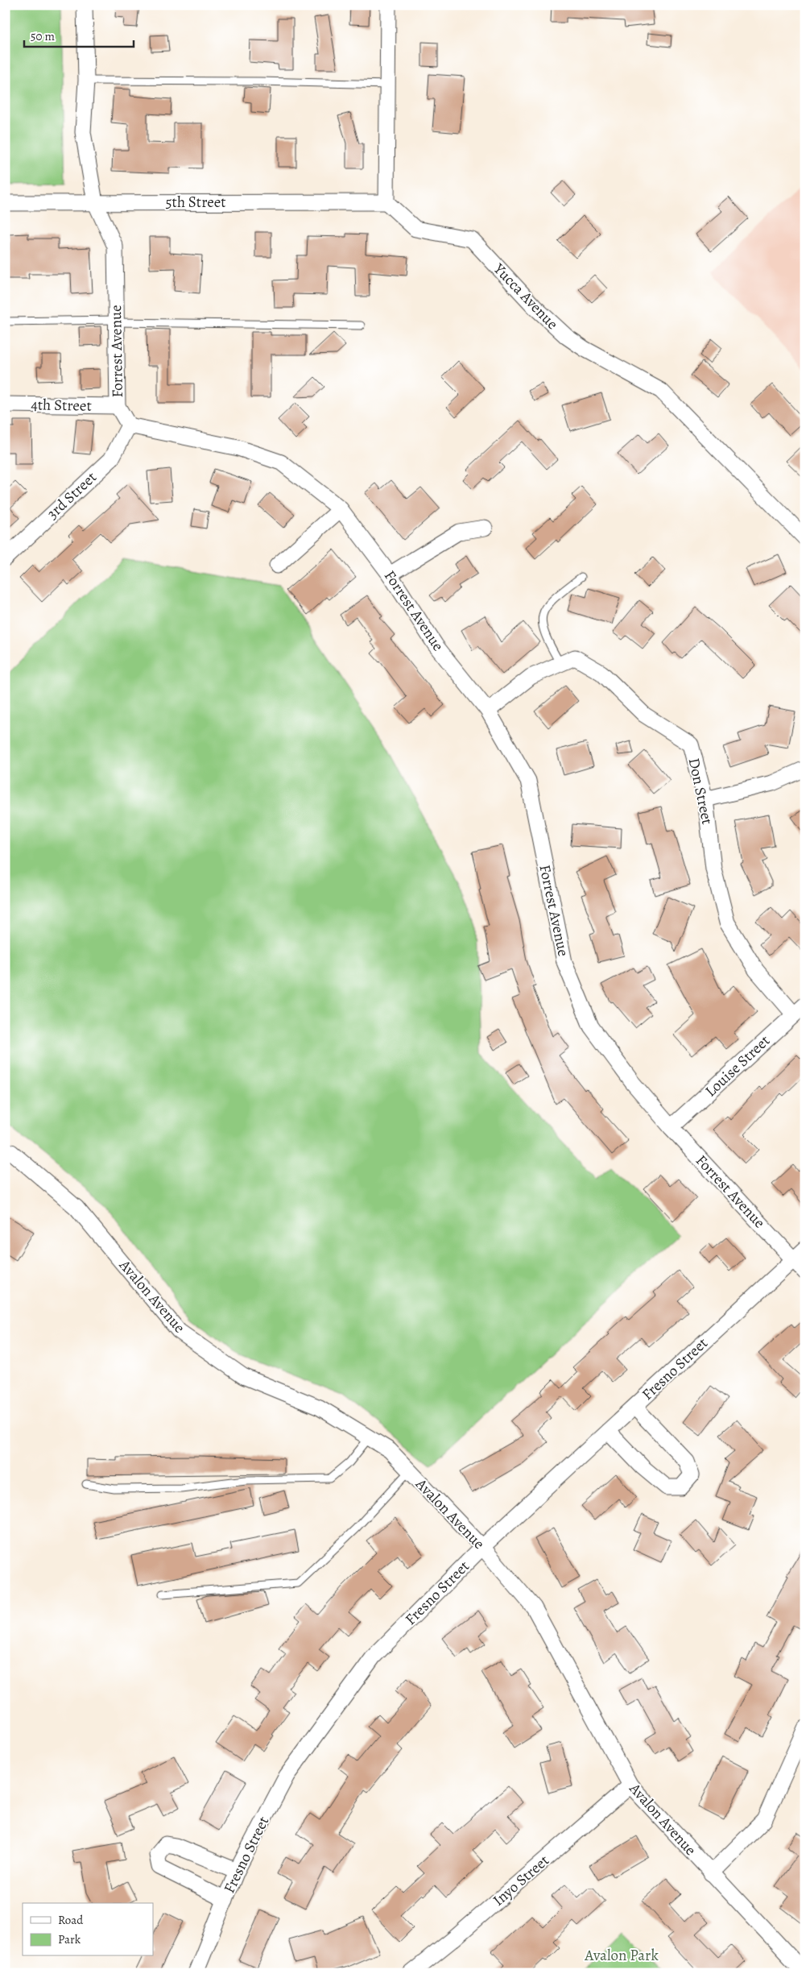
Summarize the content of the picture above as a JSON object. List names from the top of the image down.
{
  "streets": {
    "street": [
      "5th Street",
      "Yucca Avenue",
      "Forrest Avenue",
      "4th Street",
      "3rd Street",
      "Don Street",
      "Louise Street",
      "Avalon Avenue",
      "Fresno Street",
      "Inyo Street"
    ]
  },
  "crossings": [
    ["5th Street", "Yucca Avenue"],
    ["5th Street", "Forrest Avenue"],
    ["Forrest Avenue", "4th Street"],
    ["Forrest Avenue", "3rd Street"],
    ["Forrest Avenue", "Don Street"],
    ["Forrest Avenue", "Louise Street"],
    ["Forrest Avenue", "Fresno Street"],
    ["Don Street", "Louise Street"],
    ["Avalon Avenue", "Fresno Street"],
    ["Avalon Avenue", "Inyo Street"]
  ],
  "parks": ["Avalon Park"],
  "legend": ["Road", "Park"],
  "scale_bar": "50 m"
}
